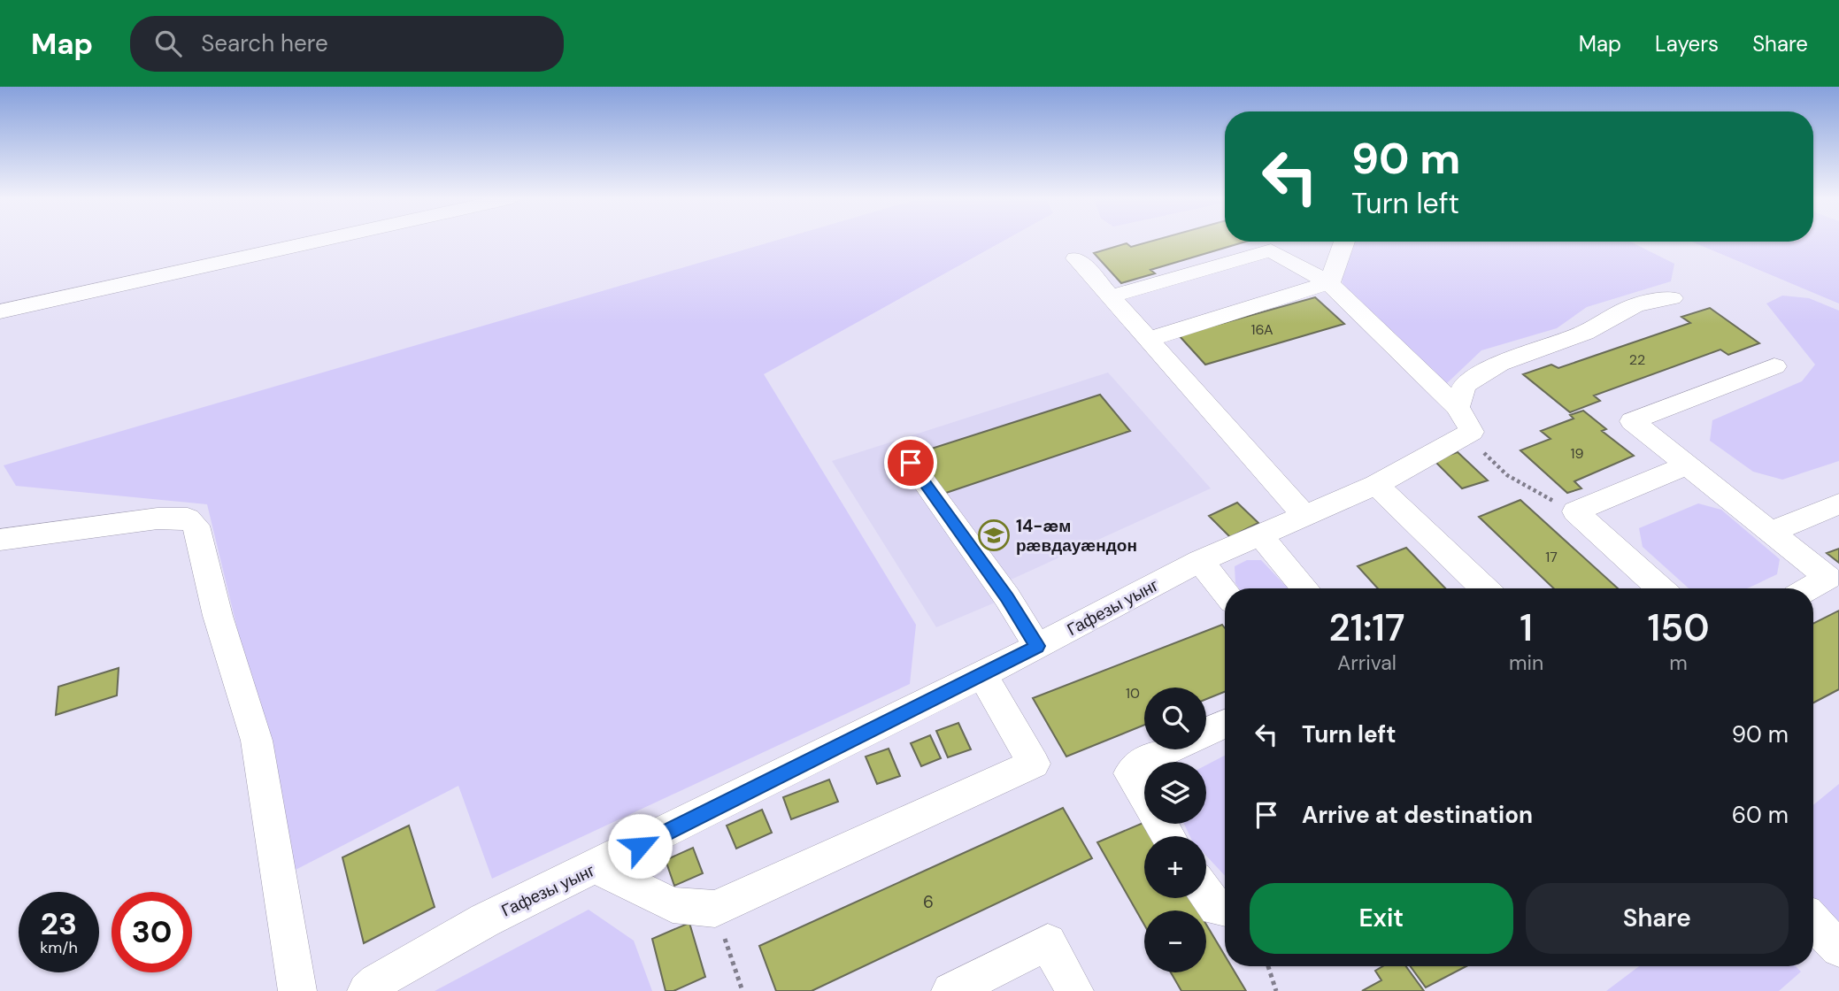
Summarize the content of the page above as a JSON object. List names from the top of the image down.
{
  "streets": {
    "street": ["Гафезы уынг"]
  },
  "places": {
    "school or university": ["14-æм рӕвдауӕндон"]
  },
  "house_numbers": [
    "16A",
    "22",
    "19",
    "17",
    "10",
    "6"
  ],
  "page": {
    "header": "Map",
    "search": "Search here",
    "nav": ["Map", "Layers", "Share"],
    "turn": ["90 m", "Turn left"],
    "eta": [
      "21:17",
      "Arrival",
      "1",
      "min",
      "150",
      "m"
    ],
    "map_buttons": ["+", "−"],
    "list": [
      {
        "name": "Turn left",
        "value": "90 m"
      },
      {
        "name": "Arrive at destination",
        "value": "60 m"
      }
    ],
    "buttons": ["Exit", "Share"],
    "speed": "23 km/h",
    "limit": "30"
  }
}
